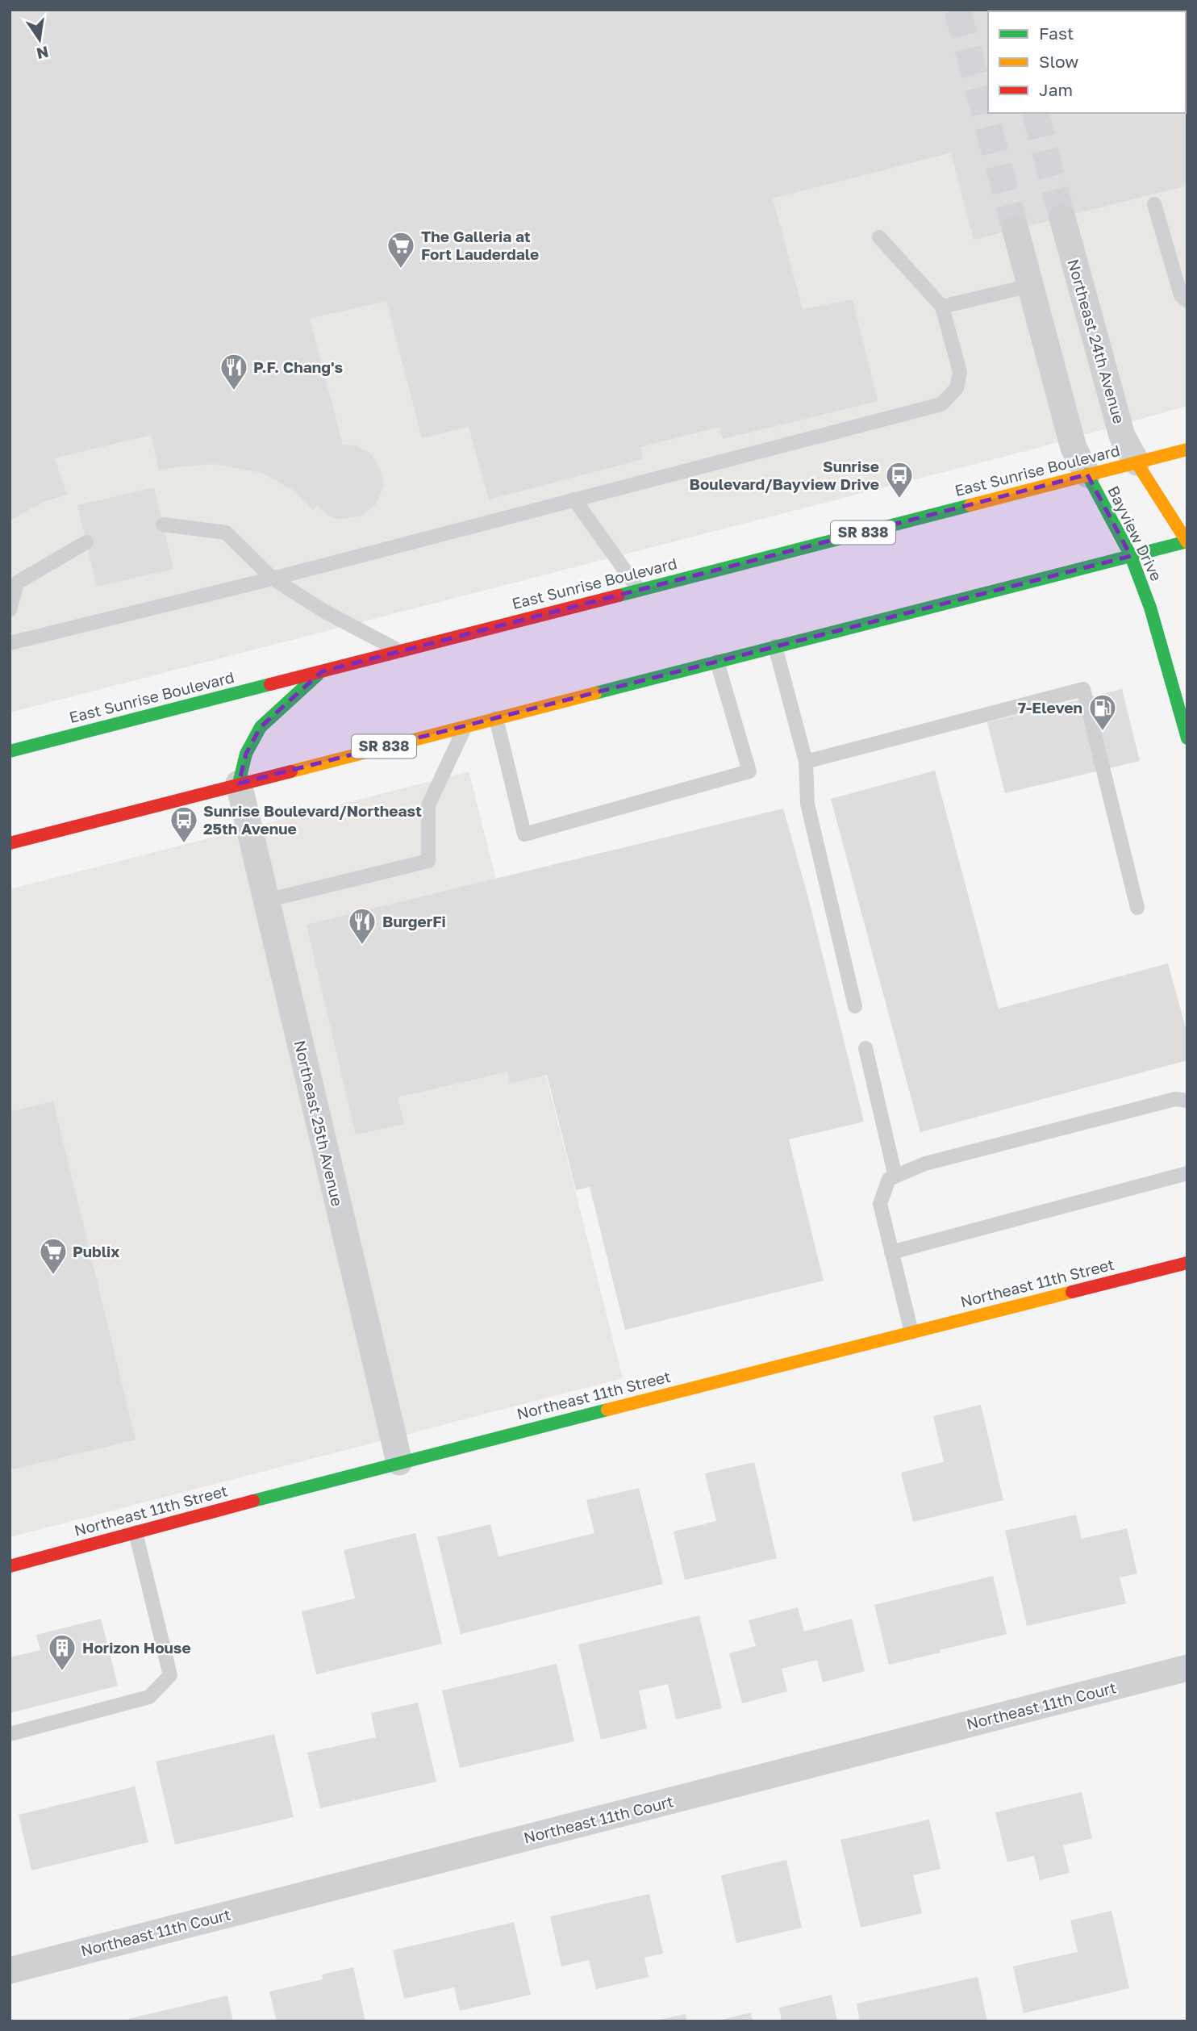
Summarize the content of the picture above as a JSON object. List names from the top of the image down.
{
  "streets": {
    "main road": [
      "East Sunrise Boulevard",
      "SR 838",
      "Bayview Drive",
      "Northeast 11th Street"
    ],
    "street": ["Northeast 24th Avenue", "Northeast 25th Avenue", "Northeast 11th Court"]
  },
  "crossings": [
    ["Northeast 24th Avenue", "East Sunrise Boulevard"],
    ["East Sunrise Boulevard", "Bayview Drive"],
    ["SR 838", "Bayview Drive"],
    ["SR 838", "Northeast 25th Avenue"],
    ["Northeast 25th Avenue", "Northeast 11th Street"]
  ],
  "places": {
    "supermarket": ["The Galleria at Fort Lauderdale", "Publix"],
    "restaurant": ["P.F. Chang's", "BurgerFi"],
    "bus stop": ["Sunrise Boulevard/Bayview Drive", "Sunrise Boulevard/Northeast 25th Avenue"],
    "fuel station": ["7-Eleven"],
    "building": ["Horizon House"]
  },
  "legend": ["Fast", "Slow", "Jam"],
  "north": "bottom"
}
